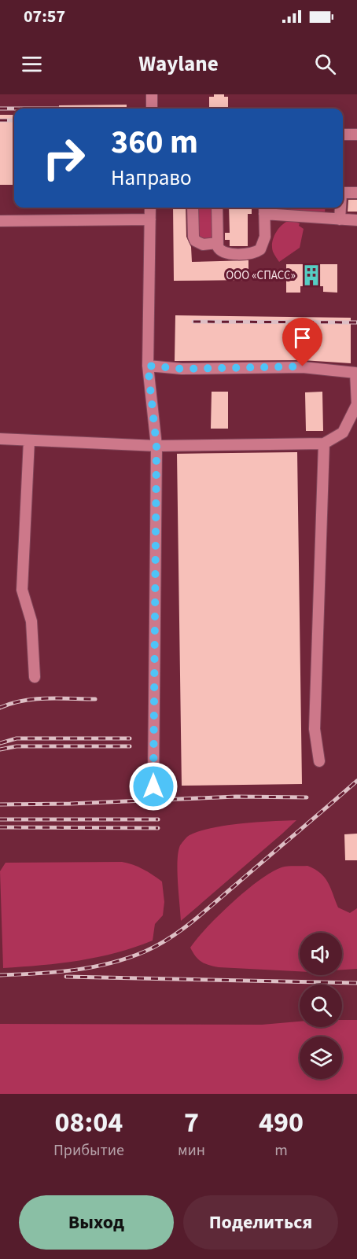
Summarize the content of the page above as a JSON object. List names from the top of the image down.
{
  "places": {
    "building": ["ООО «СПАСС»"]
  },
  "page": {
    "status": "07:57",
    "header": "Waylane",
    "turn": ["360 m", "Направо"],
    "eta": [
      "08:04",
      "Прибытие",
      "7",
      "мин",
      "490",
      "m"
    ],
    "buttons": ["Выход", "Поделиться"]
  }
}
